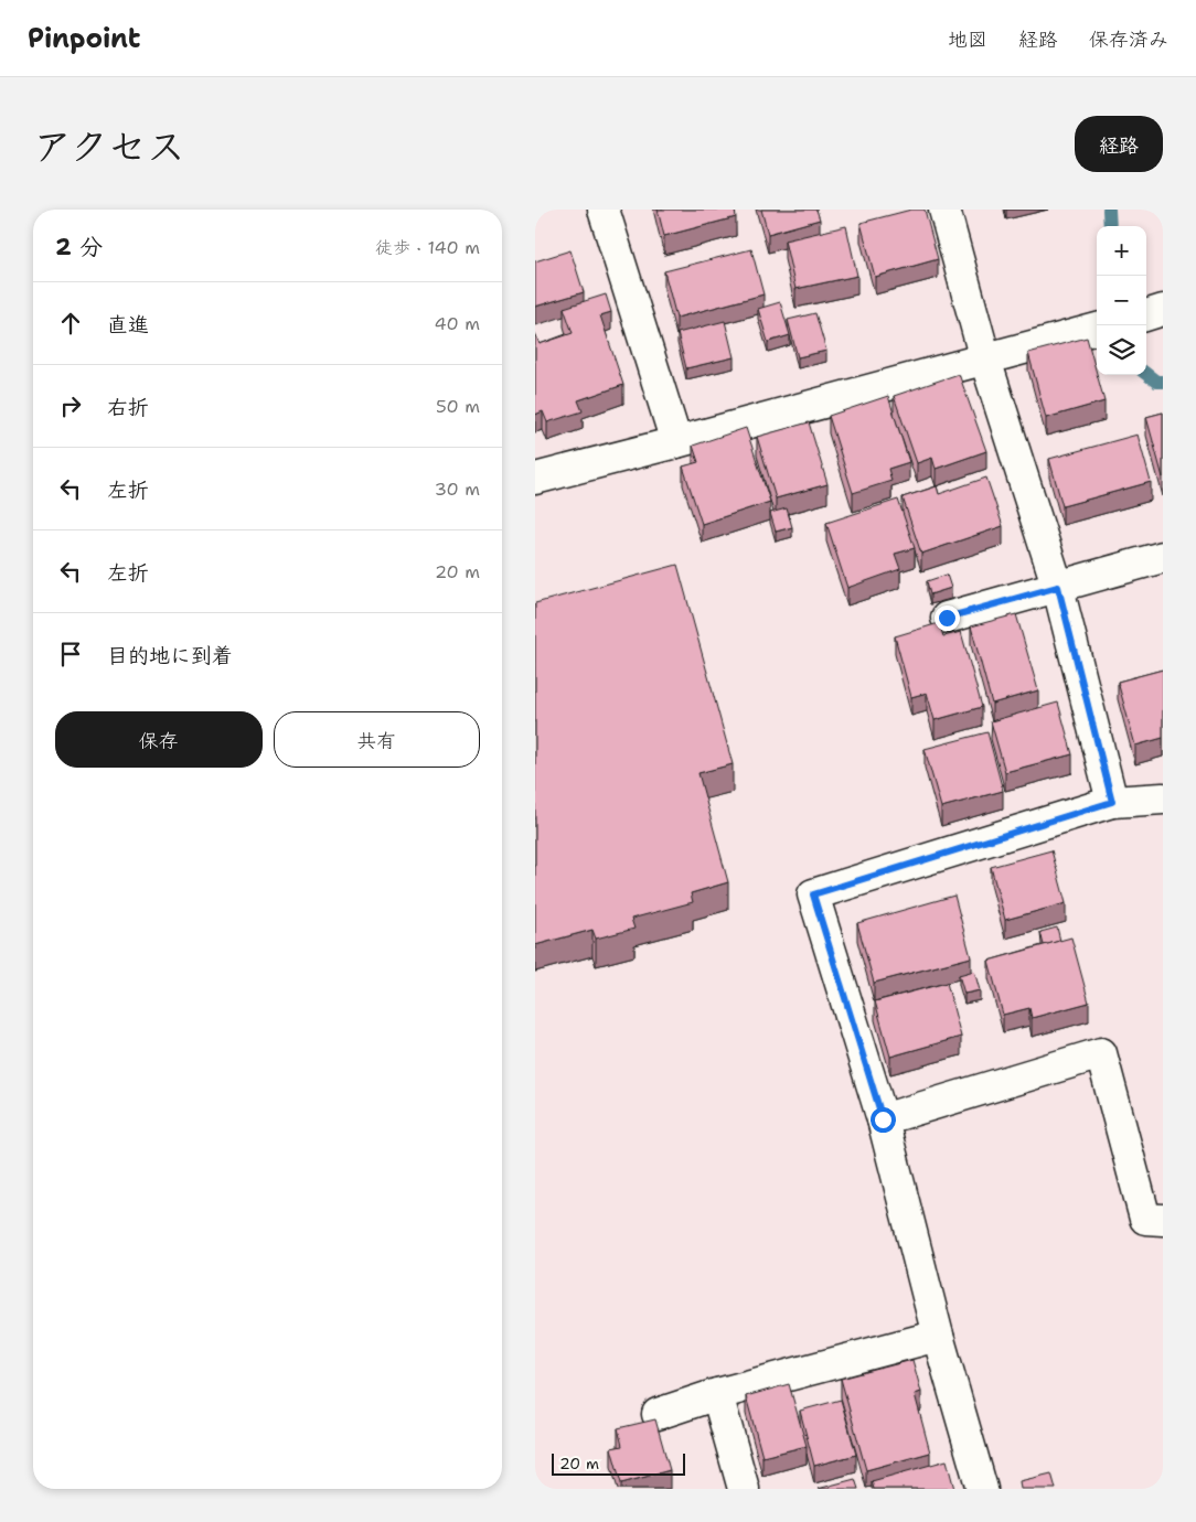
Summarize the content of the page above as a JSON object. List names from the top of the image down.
{
  "scale_bar": "20 m",
  "page": {
    "header": "Pinpoint",
    "nav": ["地図", "経路", "保存済み"],
    "title": "アクセス",
    "buttons": [
      "経路",
      ["保存", "共有"]
    ],
    "heading": ["2 分", "徒歩 · 140 m"],
    "map_buttons": ["+", "−"],
    "list": [
      ["直進", "40 m"],
      ["右折", "50 m"],
      ["左折", "30 m"],
      ["左折", "20 m"],
      "目的地に到着"
    ],
    "scale": "20 m"
  }
}
